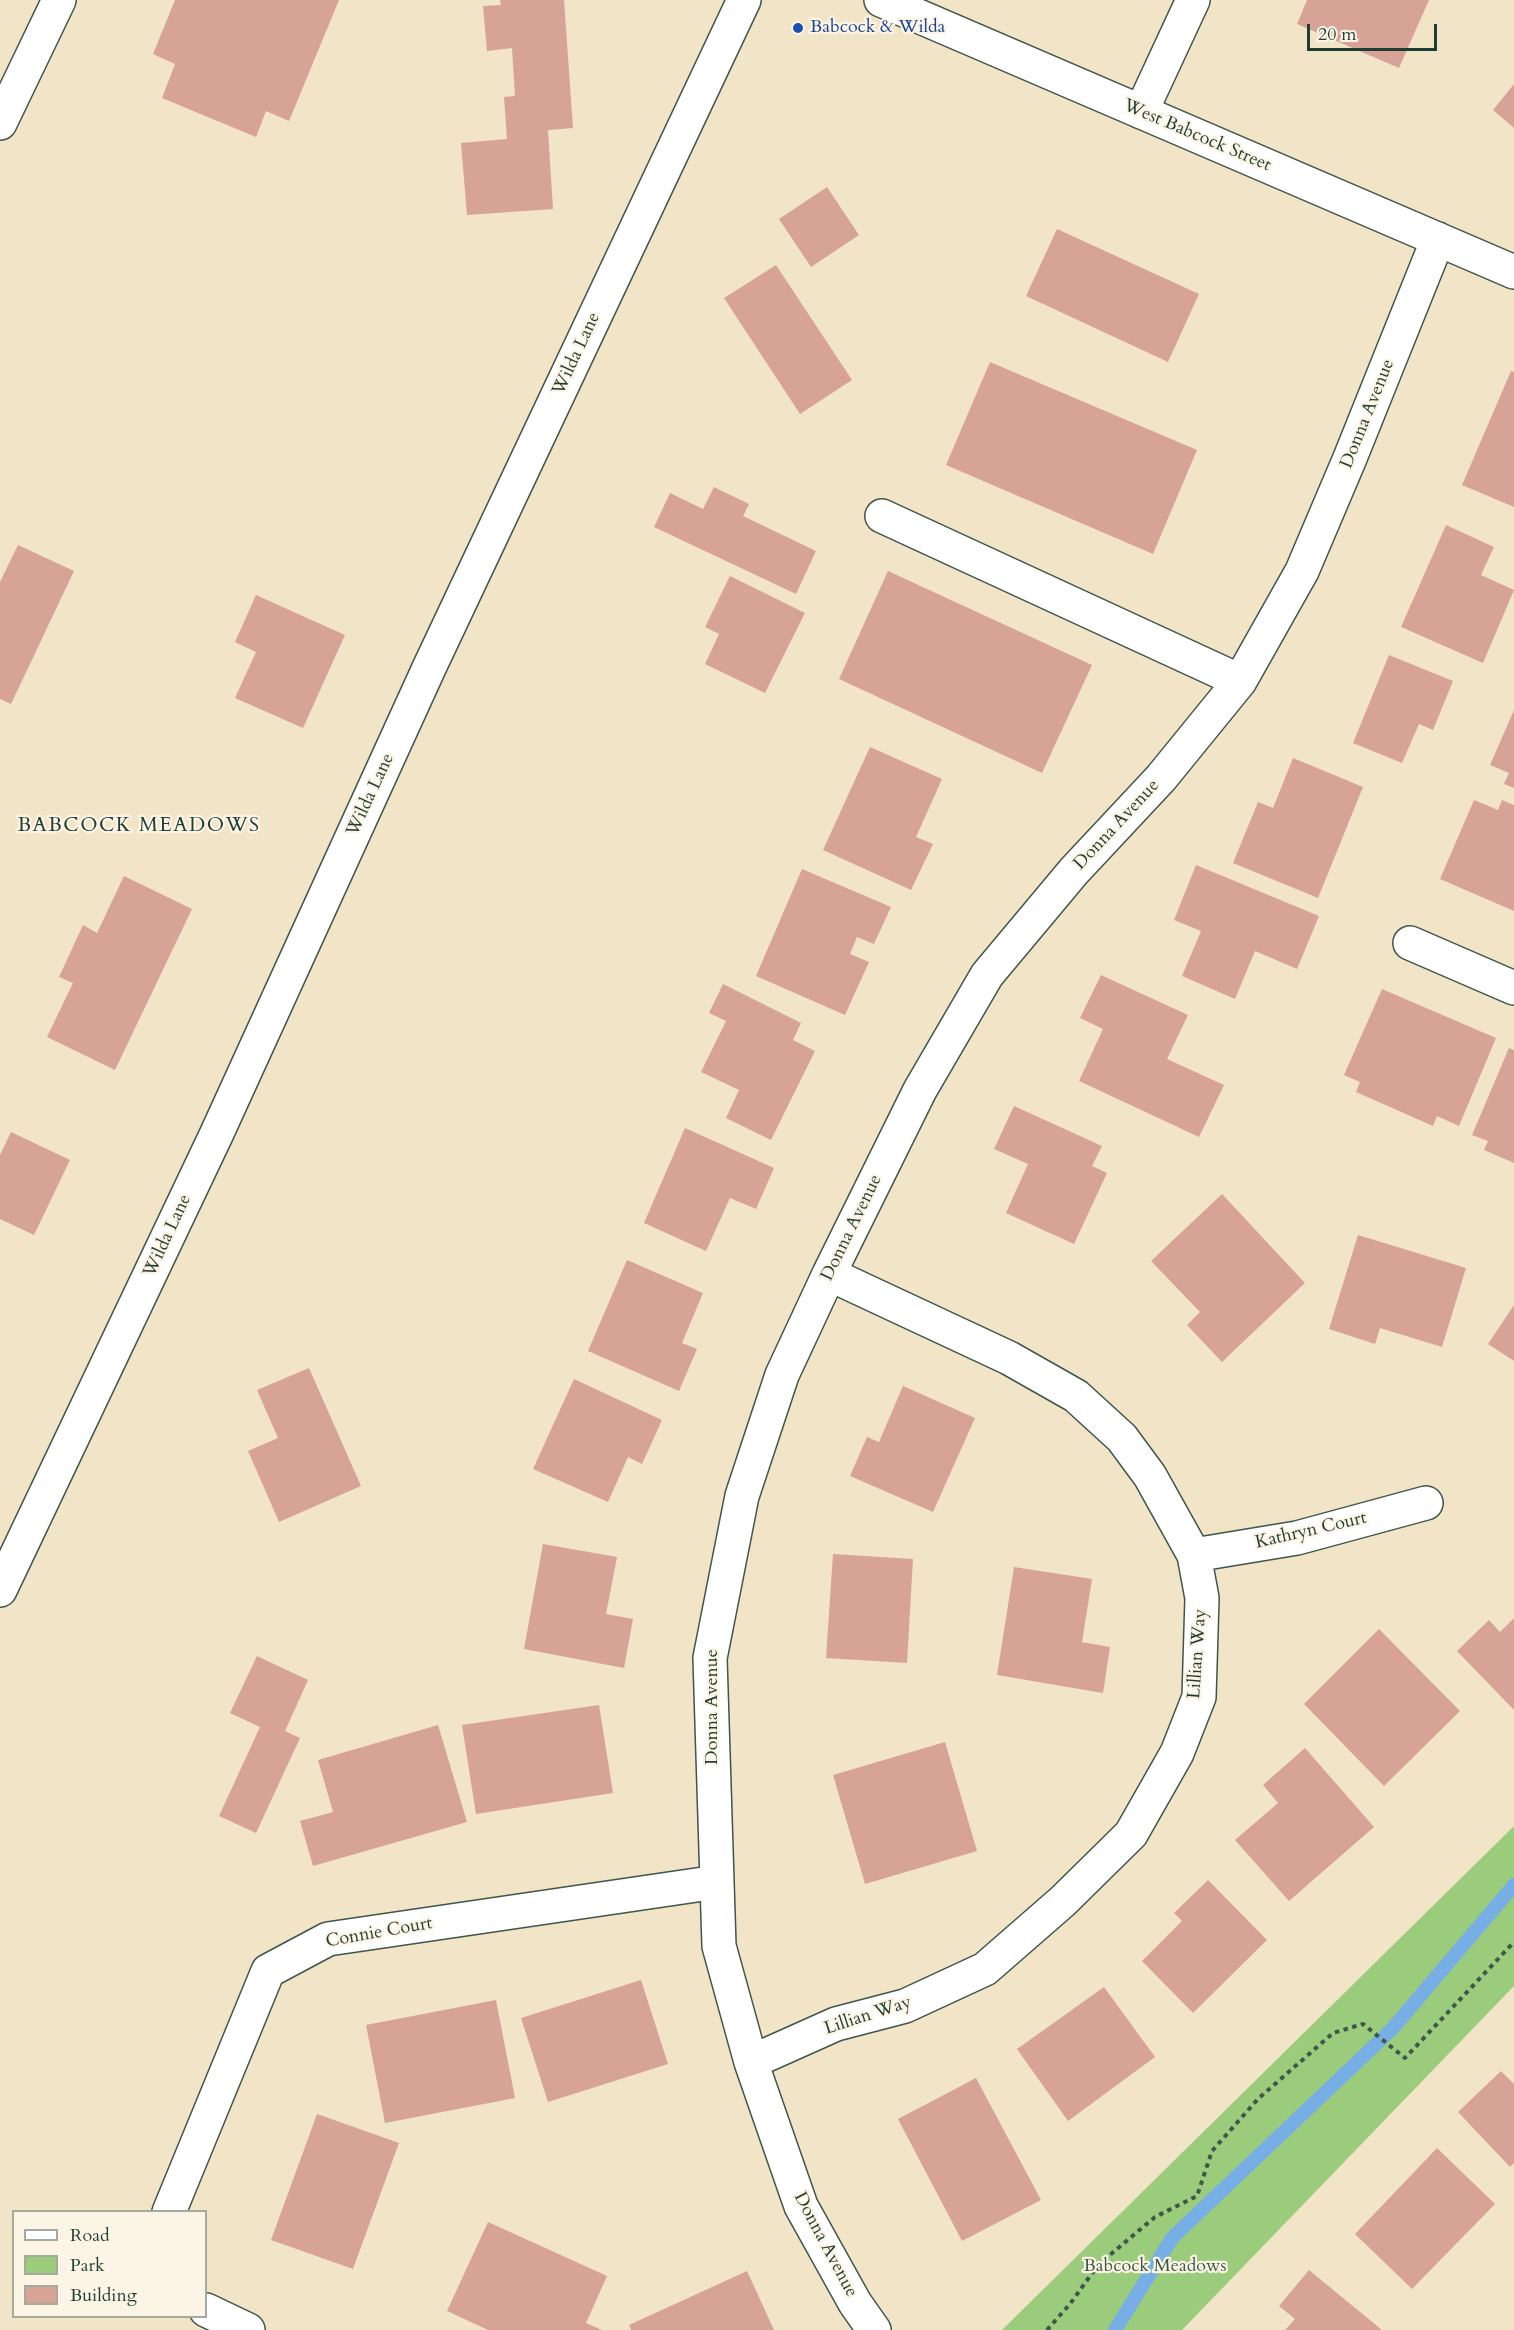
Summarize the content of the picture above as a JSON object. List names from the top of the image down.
{
  "streets": {
    "street": [
      "West Babcock Street",
      "Wilda Lane",
      "Donna Avenue",
      "Kathryn Court",
      "Lillian Way",
      "Connie Court"
    ]
  },
  "crossings": [
    ["West Babcock Street", "Donna Avenue"],
    ["Donna Avenue", "Lillian Way"],
    ["Donna Avenue", "Connie Court"],
    ["Kathryn Court", "Lillian Way"]
  ],
  "districts": ["BABCOCK MEADOWS"],
  "parks": ["Babcock Meadows"],
  "places": ["Babcock & Wilda"],
  "legend": ["Road", "Park", "Building"],
  "scale_bar": "20 m"
}
